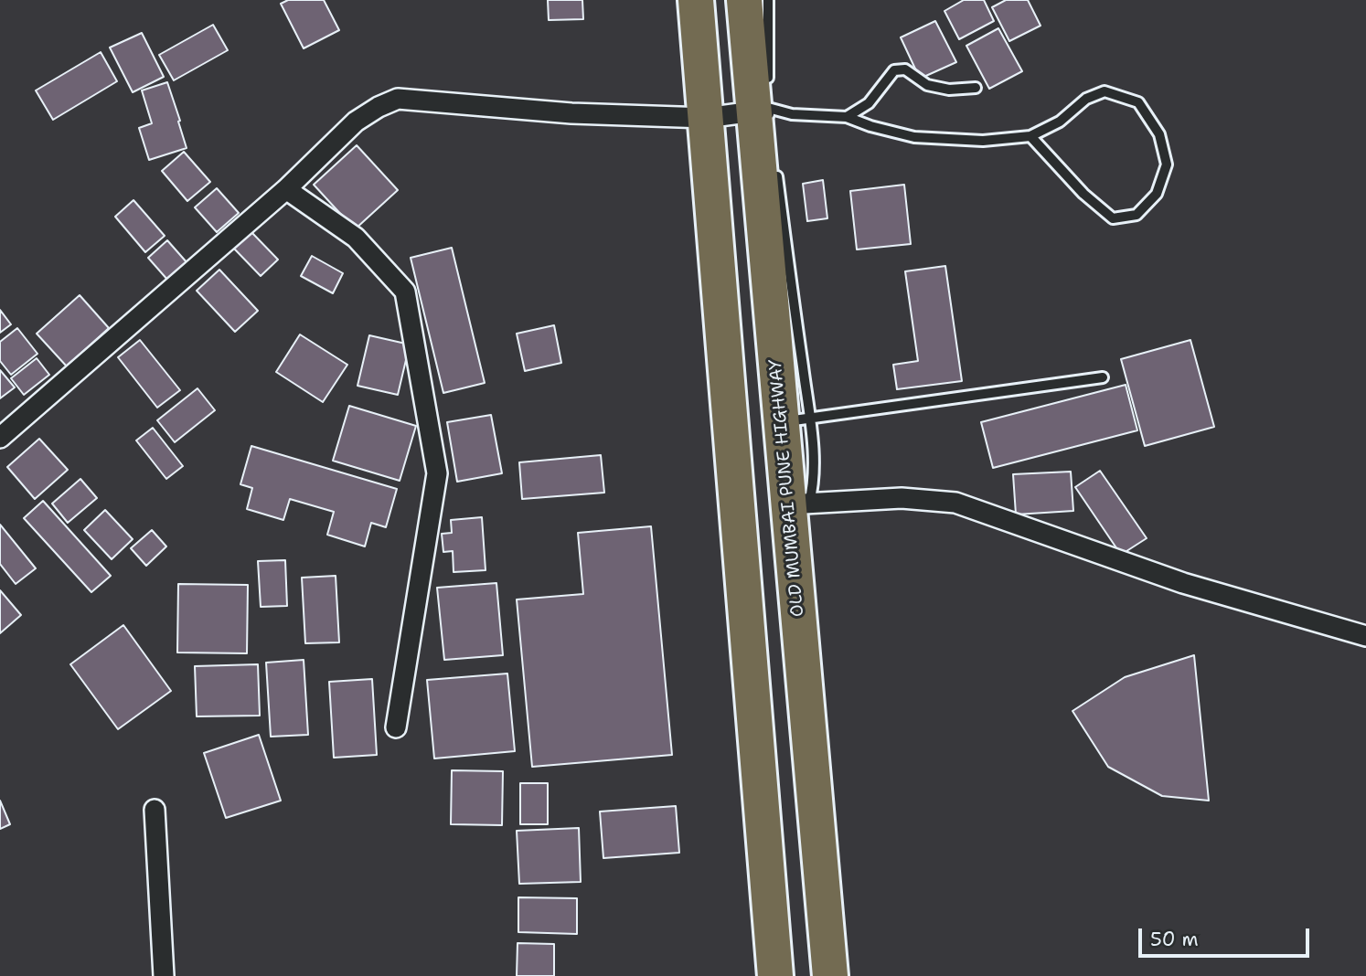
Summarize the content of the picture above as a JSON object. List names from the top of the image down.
{
  "streets": {
    "highway": ["OLD MUMBAI PUNE HIGHWAY"]
  },
  "scale_bar": "50 m"
}
